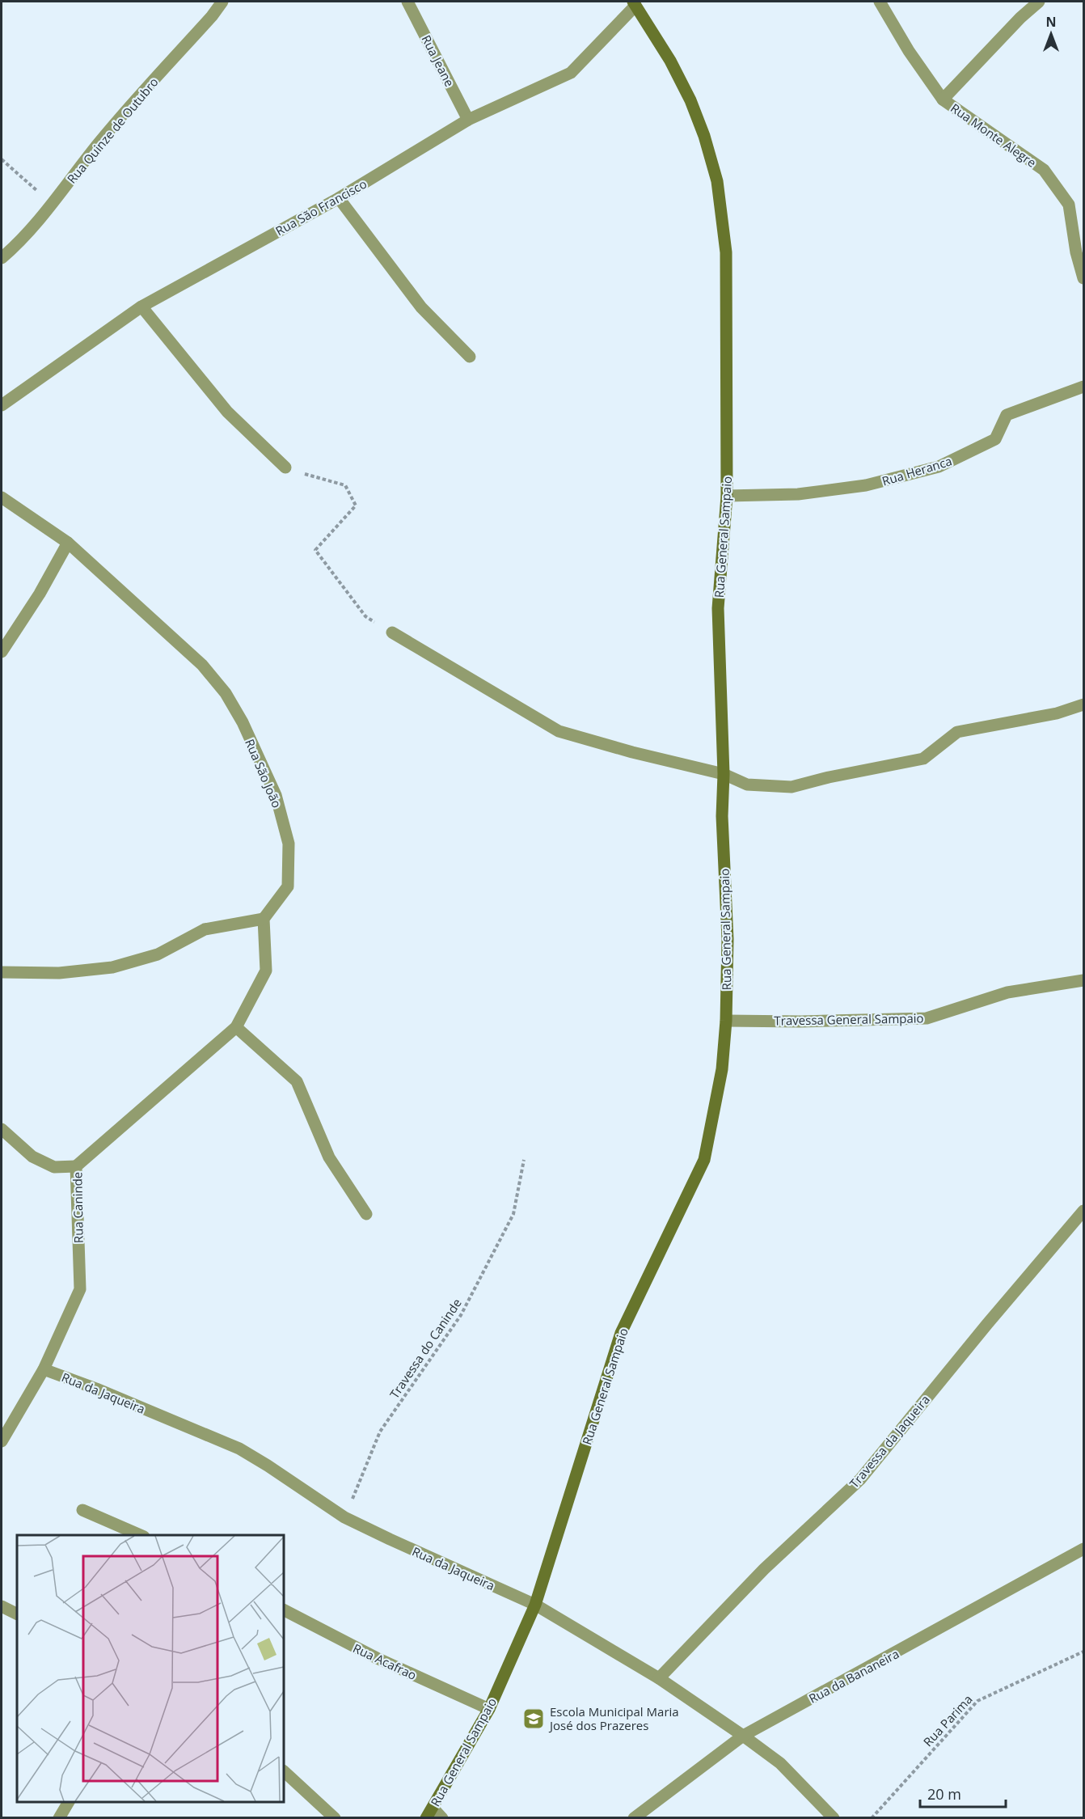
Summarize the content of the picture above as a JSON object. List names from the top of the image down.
{
  "streets": {
    "street": [
      "Rua Jeane",
      "Rua Quinze de Outubro",
      "Rua Monte Alegre",
      "Rua São Francisco",
      "Rua Heranca",
      "Rua General Sampaio",
      "Rua São João",
      "Travessa General Sampaio",
      "Rua Caninde",
      "Rua da Jaqueira",
      "Travessa da Jaqueira",
      "Rua Acafrao",
      "Rua da Bananeira"
    ],
    "path": ["Travessa do Caninde", "Rua Parima"]
  },
  "crossings": [
    ["Rua Jeane", "Rua São Francisco"],
    ["Rua São Francisco", "Rua General Sampaio"],
    ["Rua Heranca", "Rua General Sampaio"],
    ["Rua General Sampaio", "Travessa General Sampaio"],
    ["Rua General Sampaio", "Rua da Jaqueira"],
    ["Rua General Sampaio", "Rua Acafrao"],
    ["Rua Caninde", "Rua da Jaqueira"],
    ["Travessa do Caninde", "Rua da Jaqueira"],
    ["Rua da Jaqueira", "Travessa da Jaqueira"],
    ["Rua da Jaqueira", "Rua da Bananeira"]
  ],
  "places": {
    "school or university": ["Escola Municipal Maria José dos Prazeres"]
  },
  "scale_bar": "20 m",
  "north": "top"
}
